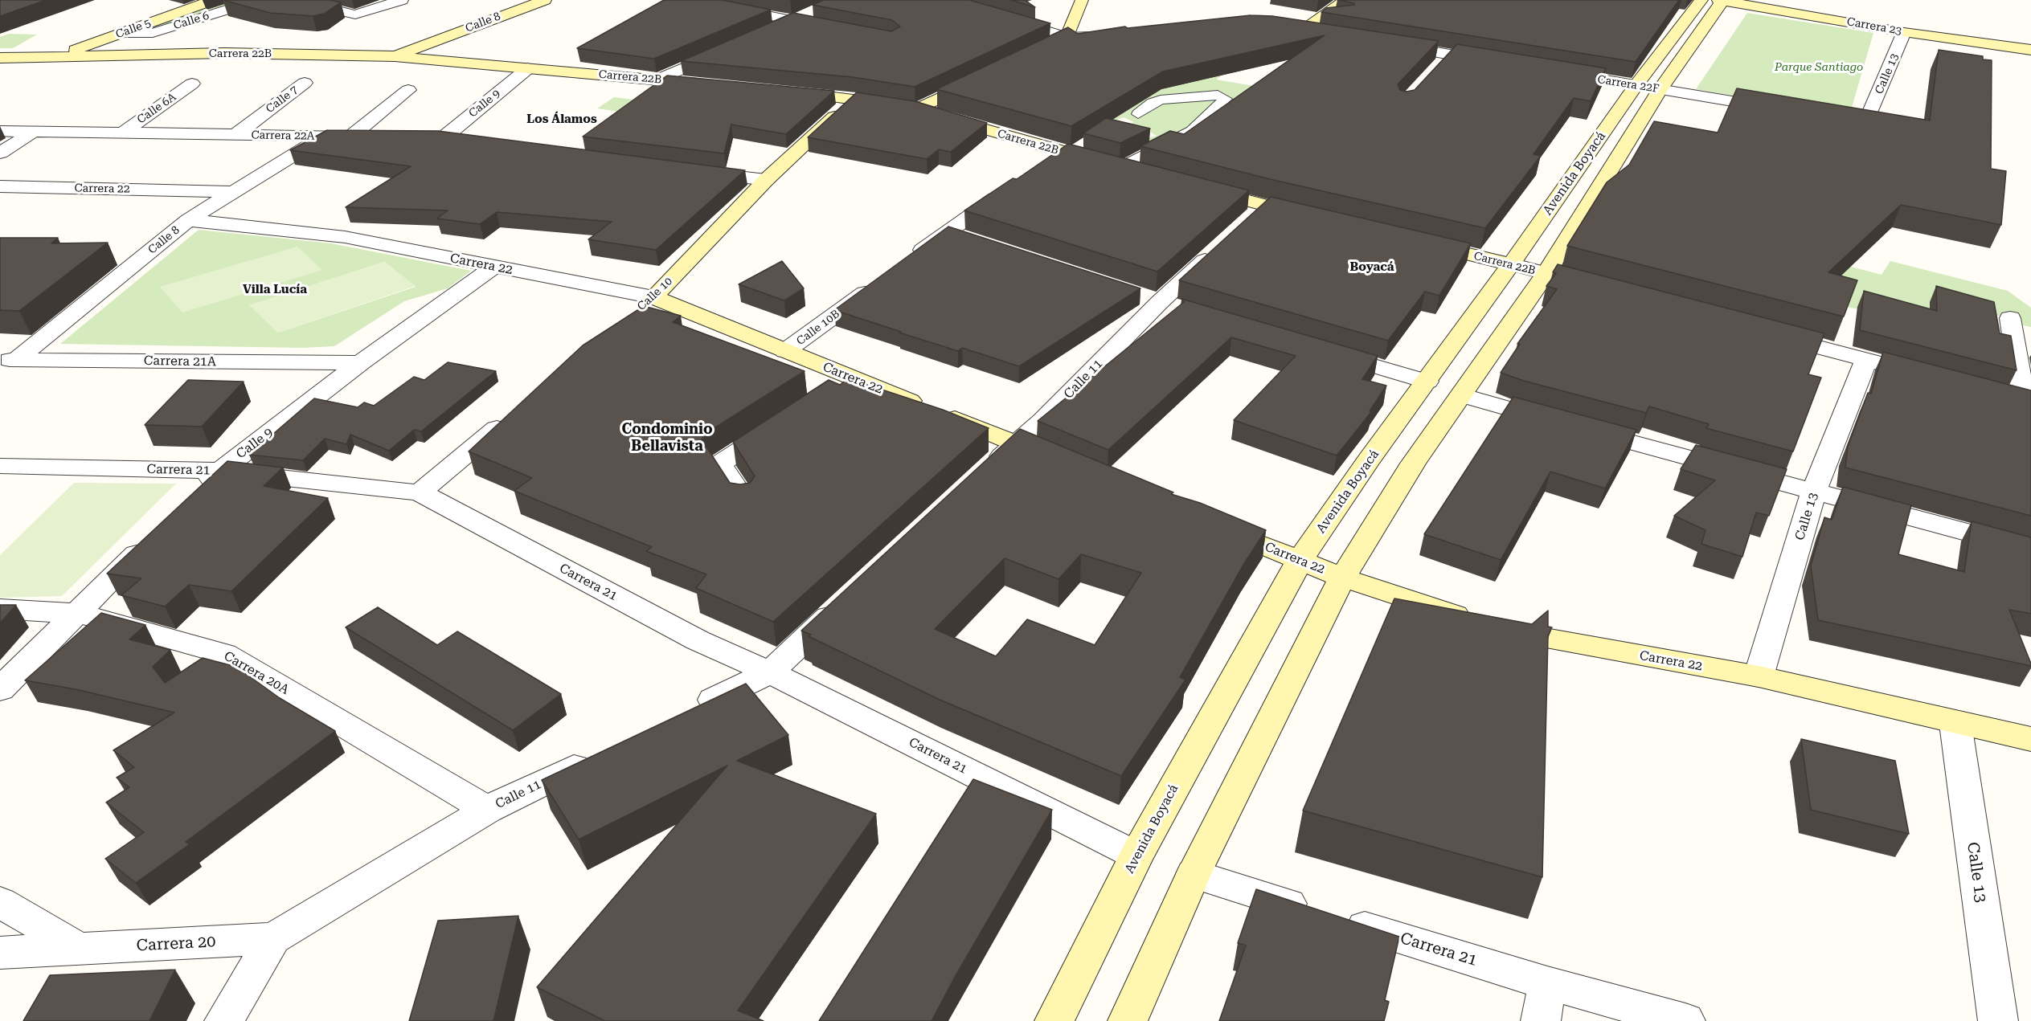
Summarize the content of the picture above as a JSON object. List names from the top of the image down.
{
  "streets": {
    "street": [
      "Calle 6",
      "Calle 8",
      "Carrera 23",
      "Calle 5",
      "Carrera 22B",
      "Calle 13",
      "Carrera 22F",
      "Calle 7",
      "Calle 9",
      "Calle 6A",
      "Carrera 22A",
      "Avenida Boyacá",
      "Carrera 22",
      "Calle 10",
      "Calle 10B",
      "Carrera 21A",
      "Calle 11",
      "Carrera 21",
      "Carrera 20A",
      "Carrera 20"
    ]
  },
  "crossings": [
    ["Calle 6", "Calle 5"],
    ["Calle 8", "Carrera 22B"],
    ["Calle 8", "Carrera 22A"],
    ["Calle 8", "Carrera 22"],
    ["Calle 8", "Carrera 21A"],
    ["Carrera 23", "Calle 13"],
    ["Carrera 23", "Avenida Boyacá"],
    ["Calle 5", "Carrera 22B"],
    ["Carrera 22B", "Calle 9"],
    ["Carrera 22B", "Avenida Boyacá"],
    ["Carrera 22B", "Calle 10"],
    ["Calle 13", "Carrera 22"],
    ["Carrera 22F", "Avenida Boyacá"],
    ["Calle 7", "Carrera 22A"],
    ["Calle 9", "Carrera 22"],
    ["Calle 9", "Carrera 21A"],
    ["Calle 9", "Carrera 21"],
    ["Calle 6A", "Carrera 22A"],
    ["Avenida Boyacá", "Carrera 22"],
    ["Avenida Boyacá", "Carrera 21"],
    ["Carrera 22", "Calle 10"],
    ["Carrera 22", "Calle 10B"],
    ["Carrera 22", "Calle 11"],
    ["Calle 11", "Carrera 20A"],
    ["Calle 11", "Carrera 20"]
  ],
  "districts": [
    "Los Álamos",
    "Boyacá",
    "Villa Lucía",
    "Condominio Bellavista"
  ],
  "parks": ["Parque Santiago"]
}
